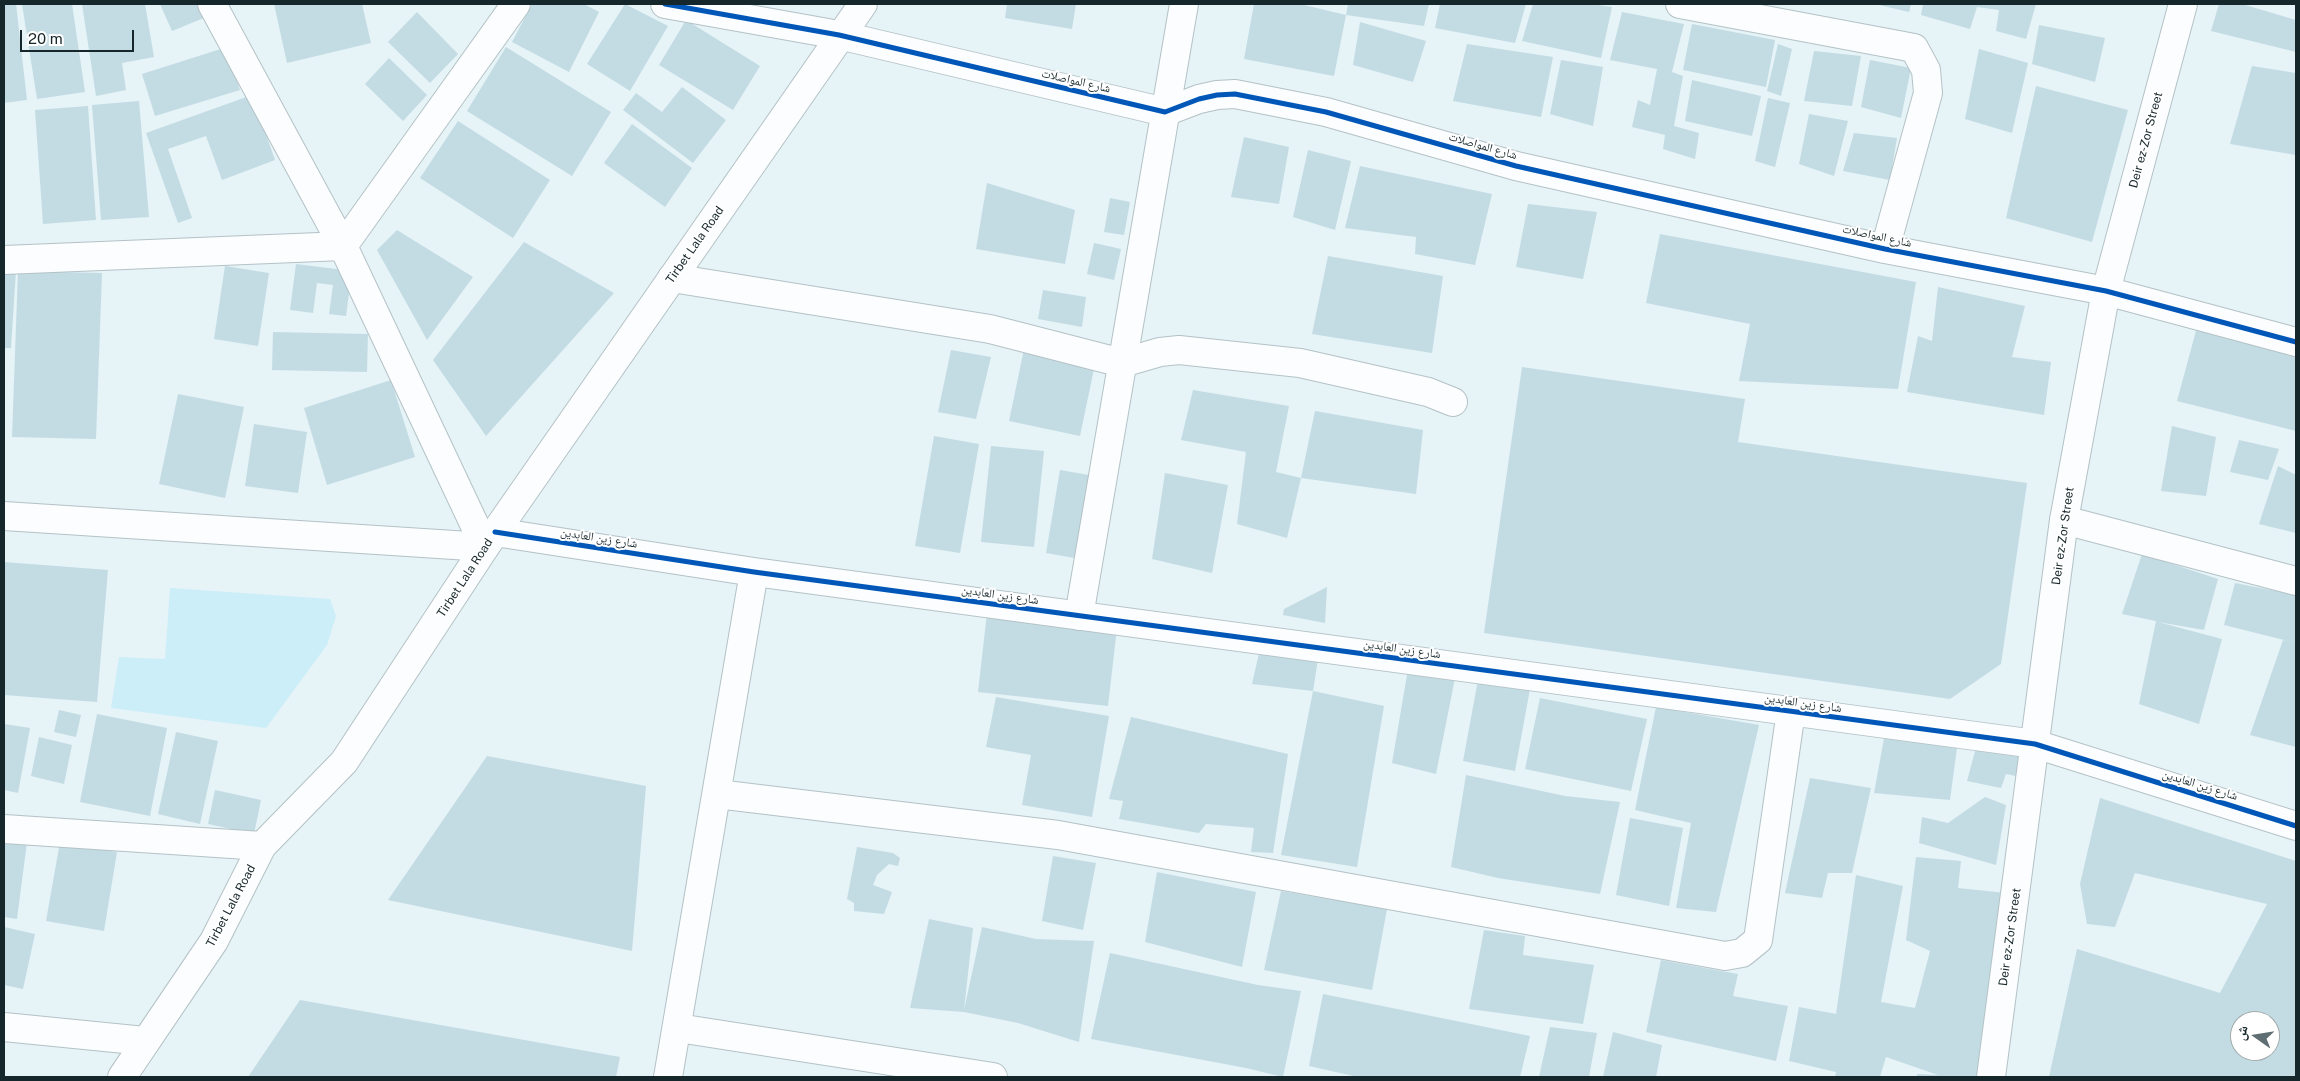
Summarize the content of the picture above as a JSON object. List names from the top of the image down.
{
  "streets": {
    "street": [
      "شارع المواصلات",
      "Deir ez-Zor Street",
      "Tirbet Lala Road",
      "شارع زين العابدين"
    ]
  },
  "crossings": [
    ["شارع المواصلات", "Deir ez-Zor Street"],
    ["شارع المواصلات", "Tirbet Lala Road"],
    ["Deir ez-Zor Street", "شارع زين العابدين"],
    ["Tirbet Lala Road", "شارع زين العابدين"]
  ],
  "scale_bar": "20 m",
  "north": "left"
}
